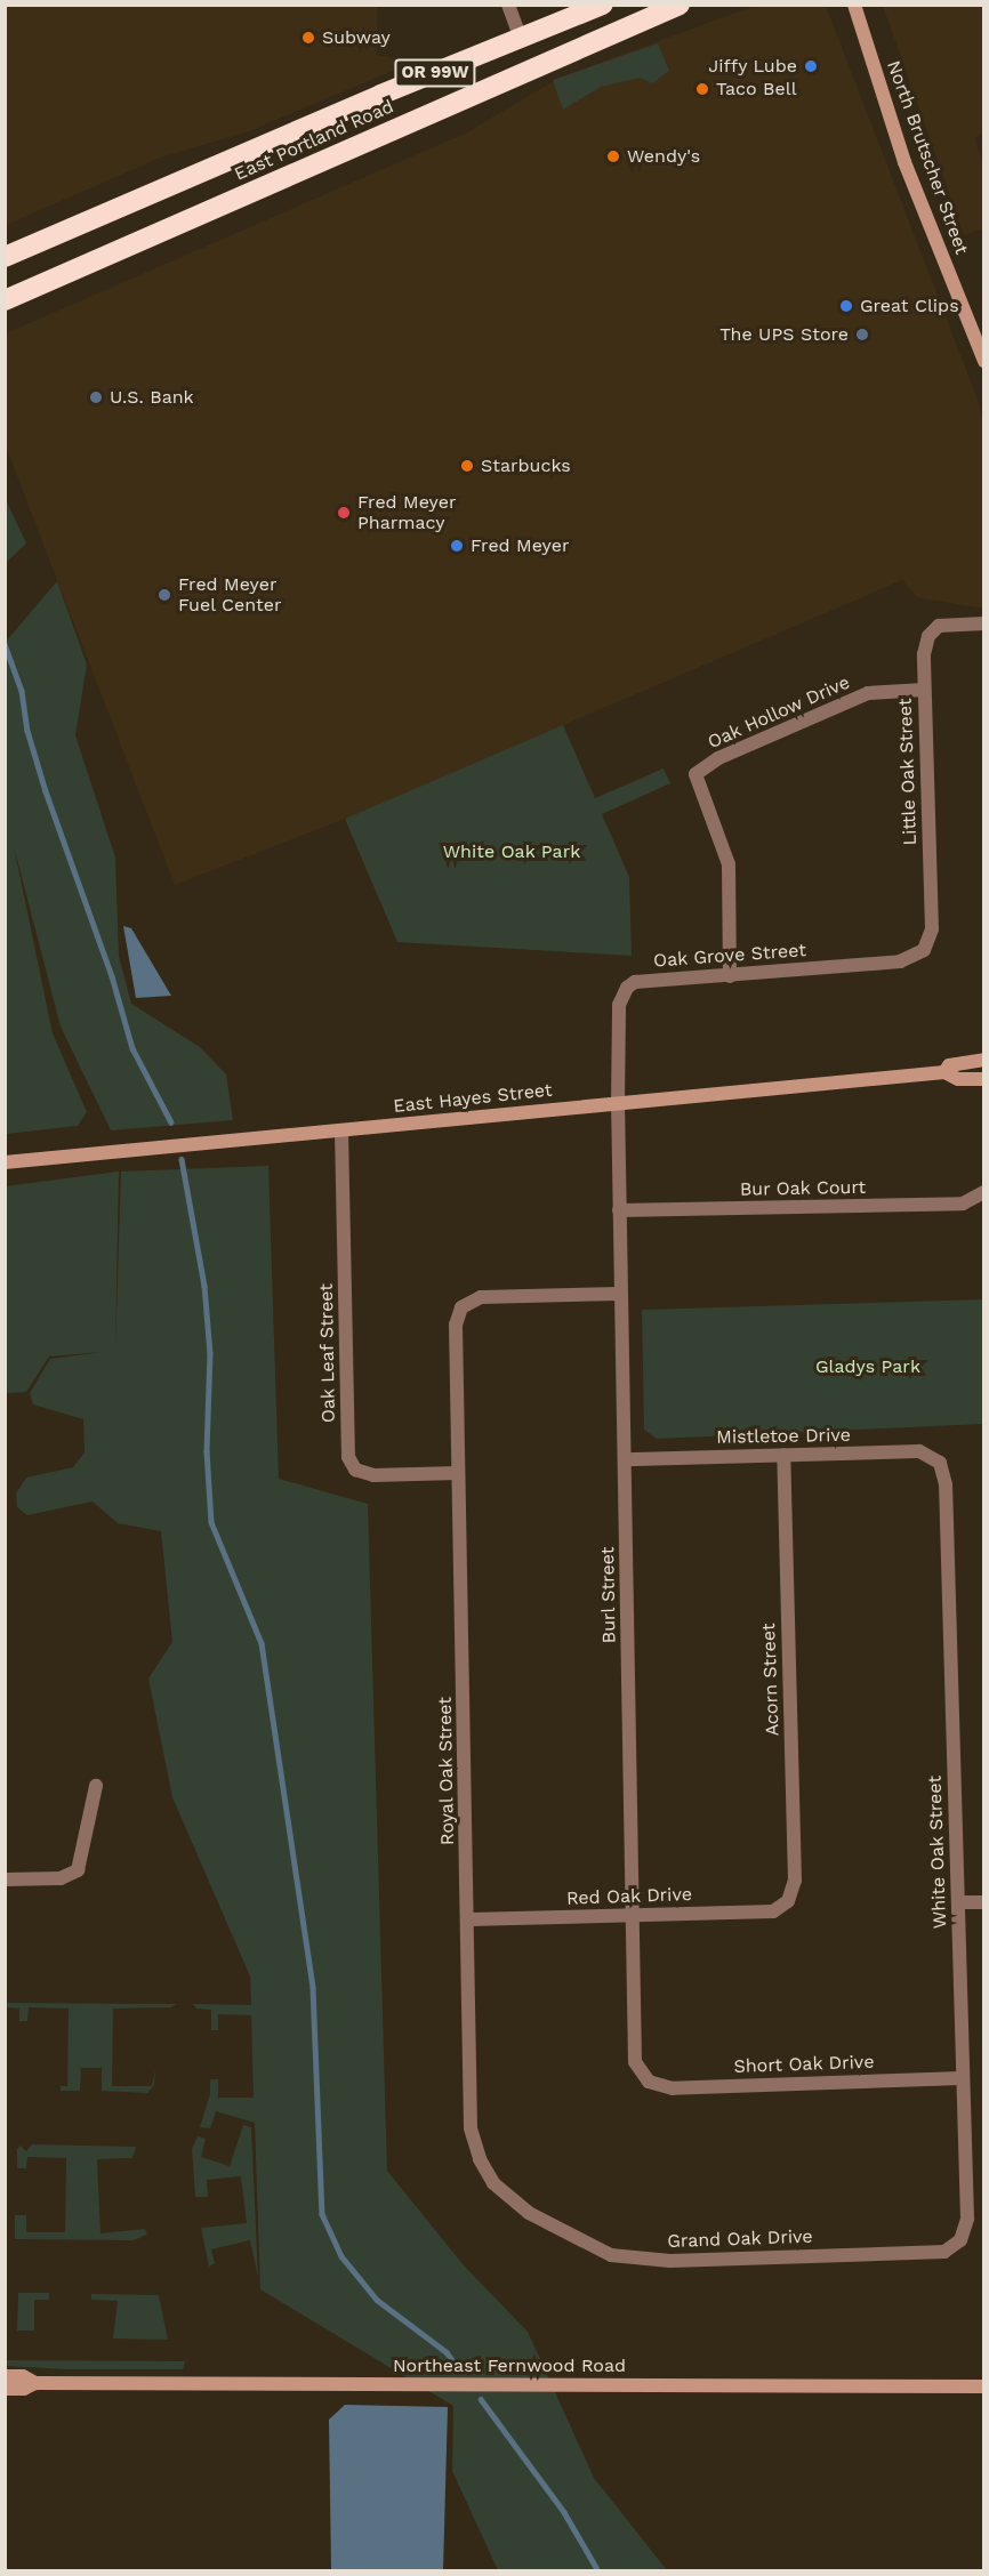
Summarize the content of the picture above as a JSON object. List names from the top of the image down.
{
  "streets": {
    "highway": ["OR 99W", "East Portland Road"],
    "street": [
      "North Brutscher Street",
      "Oak Hollow Drive",
      "Little Oak Street",
      "Oak Grove Street",
      "East Hayes Street",
      "Bur Oak Court",
      "Oak Leaf Street",
      "Mistletoe Drive",
      "Burl Street",
      "Acorn Street",
      "Royal Oak Street",
      "White Oak Street",
      "Red Oak Drive",
      "Short Oak Drive",
      "Grand Oak Drive",
      "Northeast Fernwood Road"
    ]
  },
  "crossings": [
    ["Oak Hollow Drive", "Little Oak Street"],
    ["Oak Hollow Drive", "Oak Grove Street"],
    ["Little Oak Street", "Oak Grove Street"],
    ["Oak Grove Street", "East Hayes Street"],
    ["Oak Grove Street", "Burl Street"],
    ["East Hayes Street", "Oak Leaf Street"],
    ["East Hayes Street", "Burl Street"],
    ["Bur Oak Court", "Burl Street"],
    ["Oak Leaf Street", "Royal Oak Street"],
    ["Mistletoe Drive", "Burl Street"],
    ["Mistletoe Drive", "Acorn Street"],
    ["Mistletoe Drive", "White Oak Street"],
    ["Burl Street", "Royal Oak Street"],
    ["Burl Street", "Red Oak Drive"],
    ["Burl Street", "Short Oak Drive"],
    ["Acorn Street", "Red Oak Drive"],
    ["Royal Oak Street", "Red Oak Drive"],
    ["Royal Oak Street", "Grand Oak Drive"],
    ["White Oak Street", "Short Oak Drive"],
    ["White Oak Street", "Grand Oak Drive"]
  ],
  "parks": ["White Oak Park", "Gladys Park"],
  "places": [
    "Subway",
    "Jiffy Lube",
    "Taco Bell",
    "Wendy's",
    "Great Clips",
    "The UPS Store",
    "U.S. Bank",
    "Starbucks",
    "Fred Meyer Pharmacy",
    "Fred Meyer",
    "Fred Meyer Fuel Center"
  ]
}
